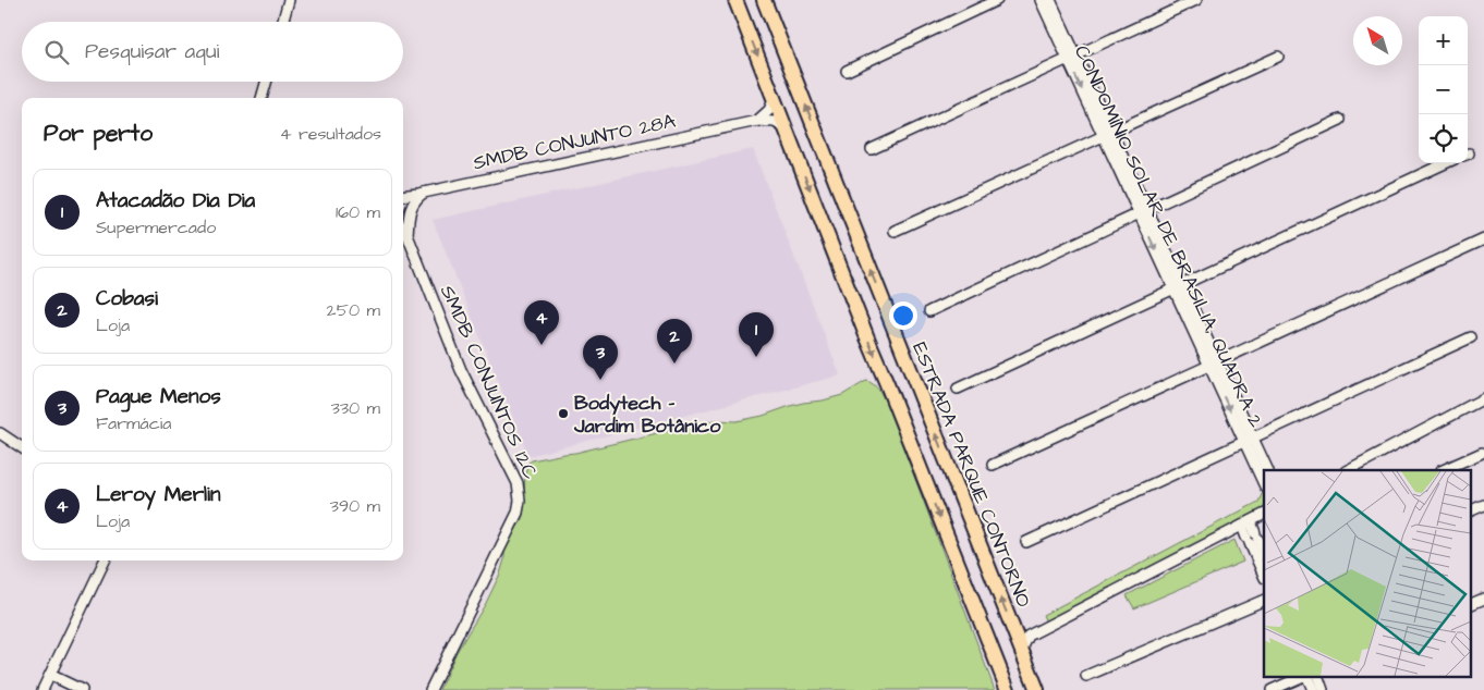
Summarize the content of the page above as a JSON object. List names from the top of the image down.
{
  "streets": {
    "highway": ["ESTRADA PARQUE CONTORNO"],
    "street": ["SMDB CONJUNTO 28A", "CONDOMÍNIO SOLAR DE BRASILIA, QUADRA 2", "SMDB CONJUNTOS 12C"]
  },
  "crossings": [
    ["SMDB CONJUNTO 28A", "SMDB CONJUNTOS 12C"]
  ],
  "places": ["Bodytech - Jardim Botânico"],
  "north": "top left",
  "page": {
    "map_buttons": ["+", "−"],
    "search": "Pesquisar aqui",
    "heading": ["Por perto", "4 resultados"],
    "list": [
      {
        "mark": "1",
        "name": "Atacadão Dia Dia",
        "note": "Supermercado",
        "value": "160 m"
      },
      {
        "mark": "2",
        "name": "Cobasi",
        "note": "Loja",
        "value": "250 m"
      },
      {
        "mark": "3",
        "name": "Pague Menos",
        "note": "Farmácia",
        "value": "330 m"
      },
      {
        "mark": "4",
        "name": "Leroy Merlin",
        "note": "Loja",
        "value": "390 m"
      }
    ],
    "pins": [
      "4",
      "1",
      "2",
      "3"
    ]
  }
}
